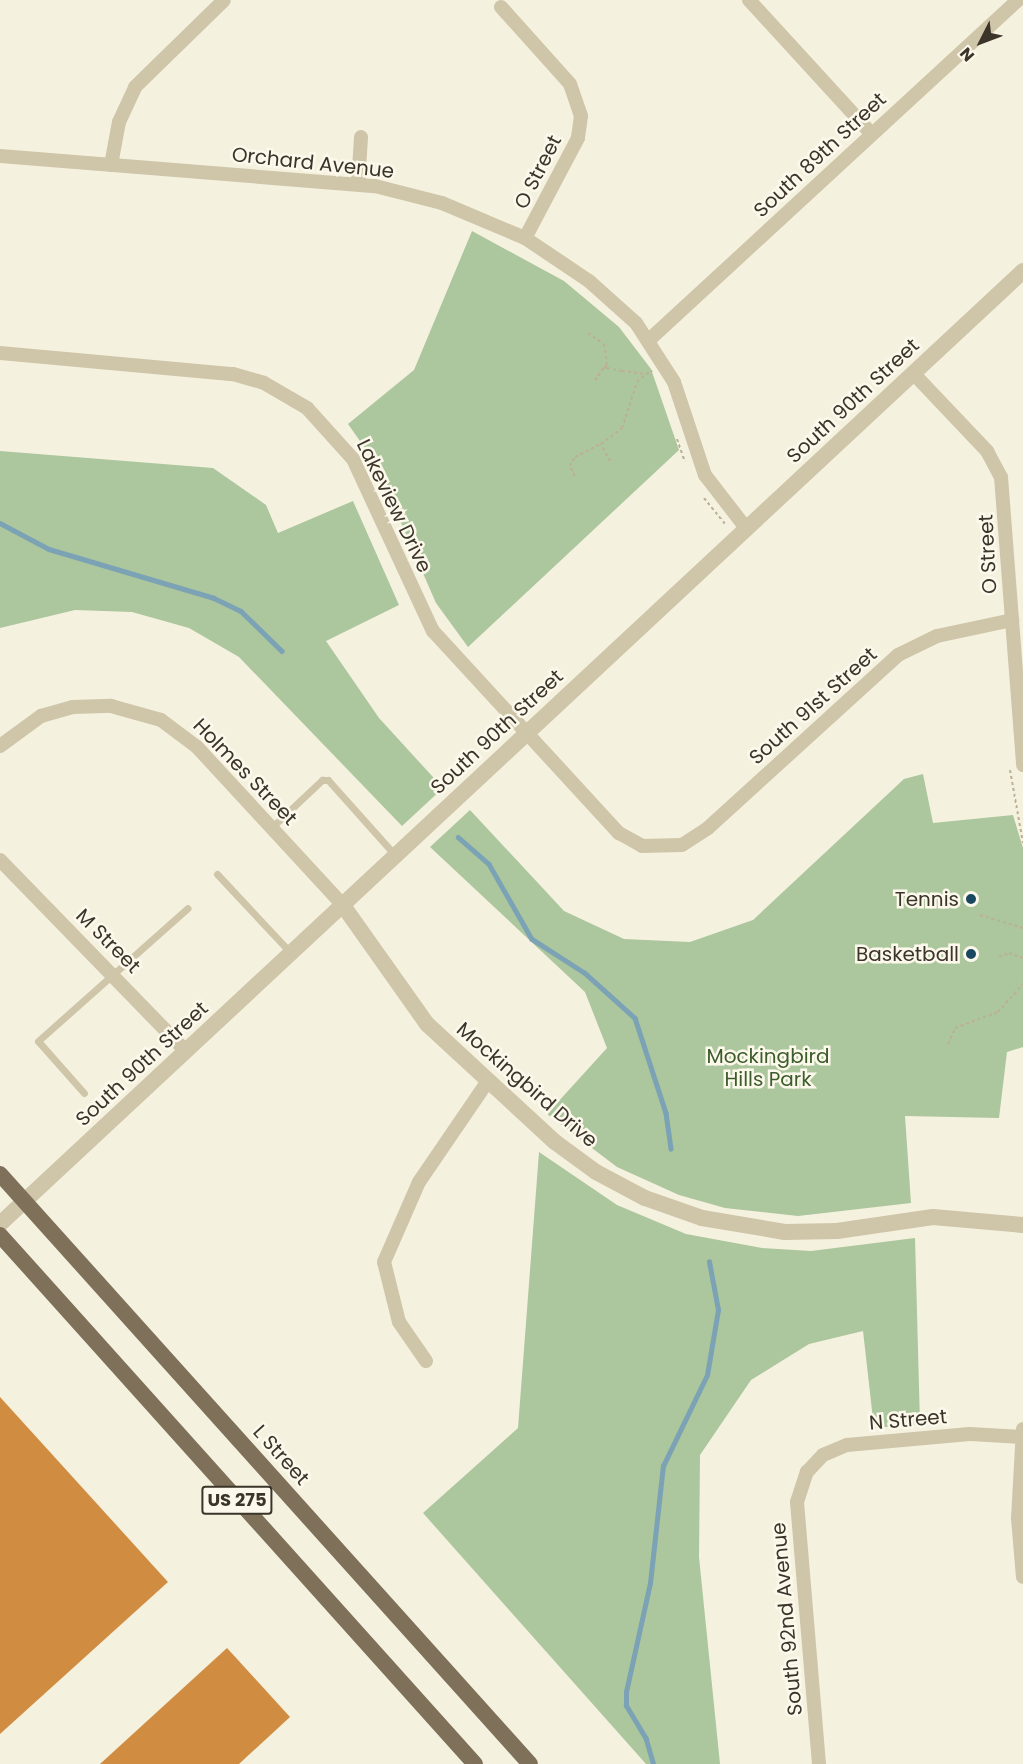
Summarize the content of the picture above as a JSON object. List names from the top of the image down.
{
  "streets": {
    "main road": ["L Street", "US 275"],
    "street": [
      "South 89th Street",
      "Orchard Avenue",
      "O Street",
      "South 90th Street",
      "Lakeview Drive",
      "South 91st Street",
      "Holmes Street",
      "M Street",
      "Mockingbird Drive",
      "N Street",
      "South 92nd Avenue"
    ]
  },
  "crossings": [
    ["South 89th Street", "Orchard Avenue"],
    ["Orchard Avenue", "O Street"],
    ["Orchard Avenue", "South 90th Street"],
    ["O Street", "South 90th Street"],
    ["O Street", "South 91st Street"],
    ["South 90th Street", "Lakeview Drive"],
    ["South 90th Street", "Holmes Street"],
    ["South 90th Street", "M Street"],
    ["South 90th Street", "Mockingbird Drive"],
    ["South 90th Street", "L Street"],
    ["Lakeview Drive", "South 91st Street"],
    ["Holmes Street", "Mockingbird Drive"],
    ["N Street", "South 92nd Avenue"]
  ],
  "parks": ["Mockingbird Hills Park"],
  "places": ["Tennis", "Basketball"],
  "north": "bottom left"
}
